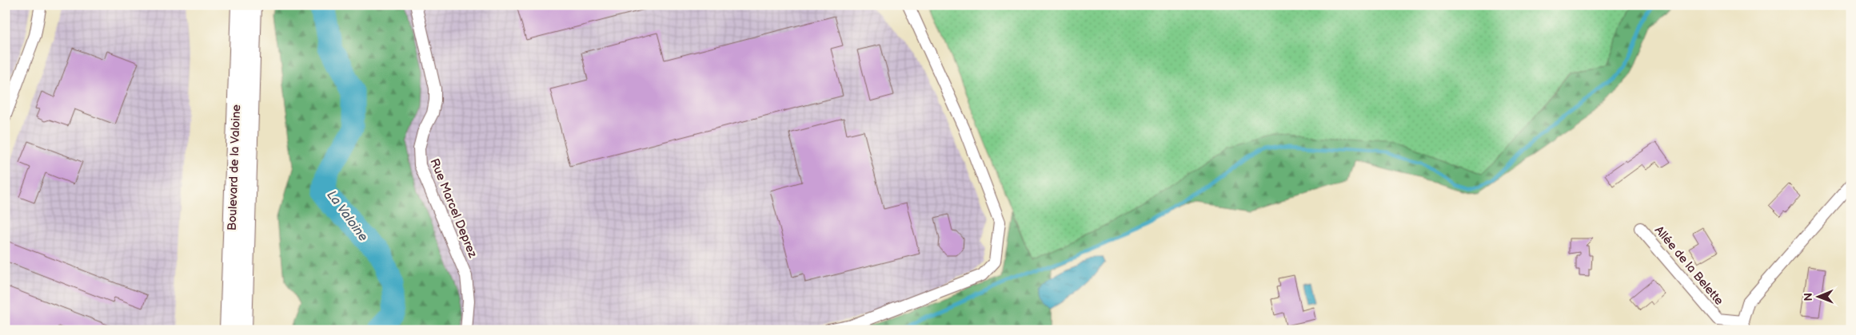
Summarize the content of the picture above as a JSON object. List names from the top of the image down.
{
  "streets": {
    "main road": ["Boulevard de la Valoine"],
    "street": ["Rue Marcel Deprez", "Allée de la Belette"]
  },
  "water": ["La Valoine"],
  "north": "left"
}
